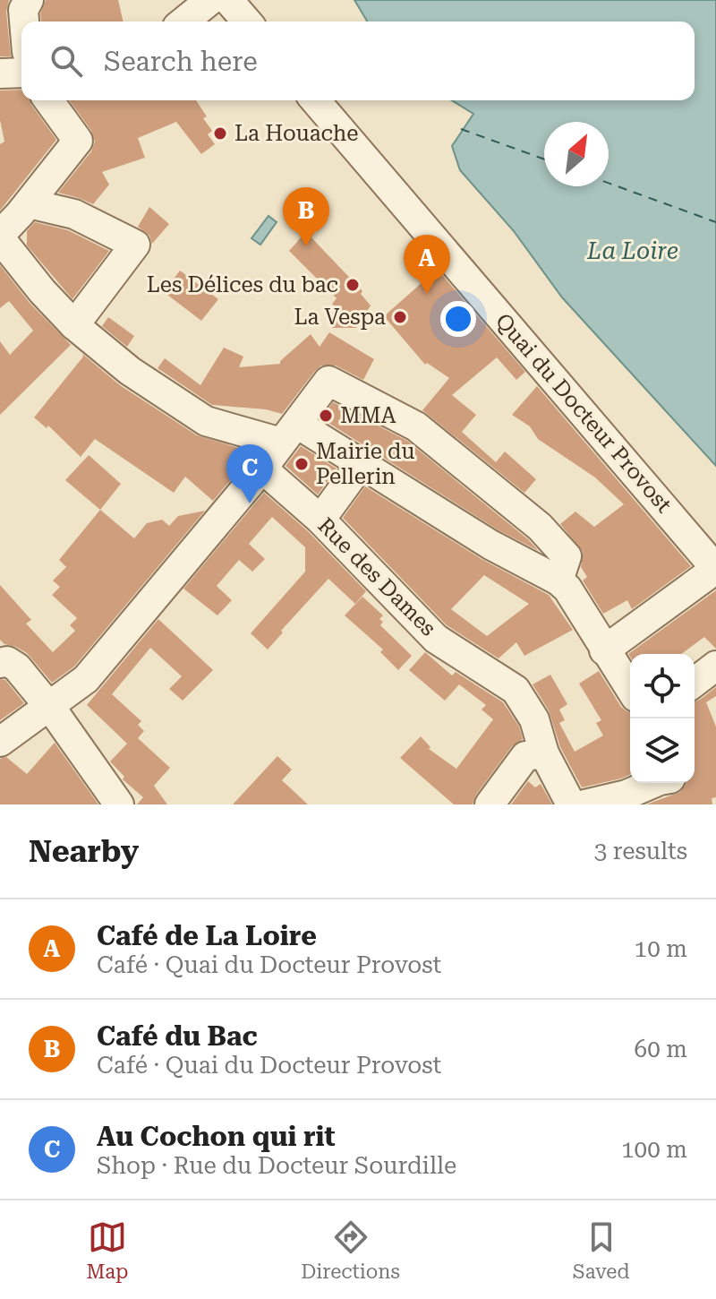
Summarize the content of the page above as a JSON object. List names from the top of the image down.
{
  "streets": {
    "street": ["Quai du Docteur Provost", "Rue des Dames"]
  },
  "water": ["La Loire"],
  "places": [
    "La Houache",
    "Les Délices du bac",
    "La Vespa",
    "MMA",
    "Mairie du Pellerin"
  ],
  "north": "top right",
  "page": {
    "search": "Search here",
    "pins": ["B", "A", "C"],
    "heading": ["Nearby", "3 results"],
    "list": [
      {
        "mark": "A",
        "name": "Café de La Loire",
        "note": "Café · Quai du Docteur Provost",
        "value": "10 m"
      },
      {
        "mark": "B",
        "name": "Café du Bac",
        "note": "Café · Quai du Docteur Provost",
        "value": "60 m"
      },
      {
        "mark": "C",
        "name": "Au Cochon qui rit",
        "note": "Shop · Rue du Docteur Sourdille",
        "value": "100 m"
      }
    ],
    "nav": ["Map", "Directions", "Saved"]
  }
}
